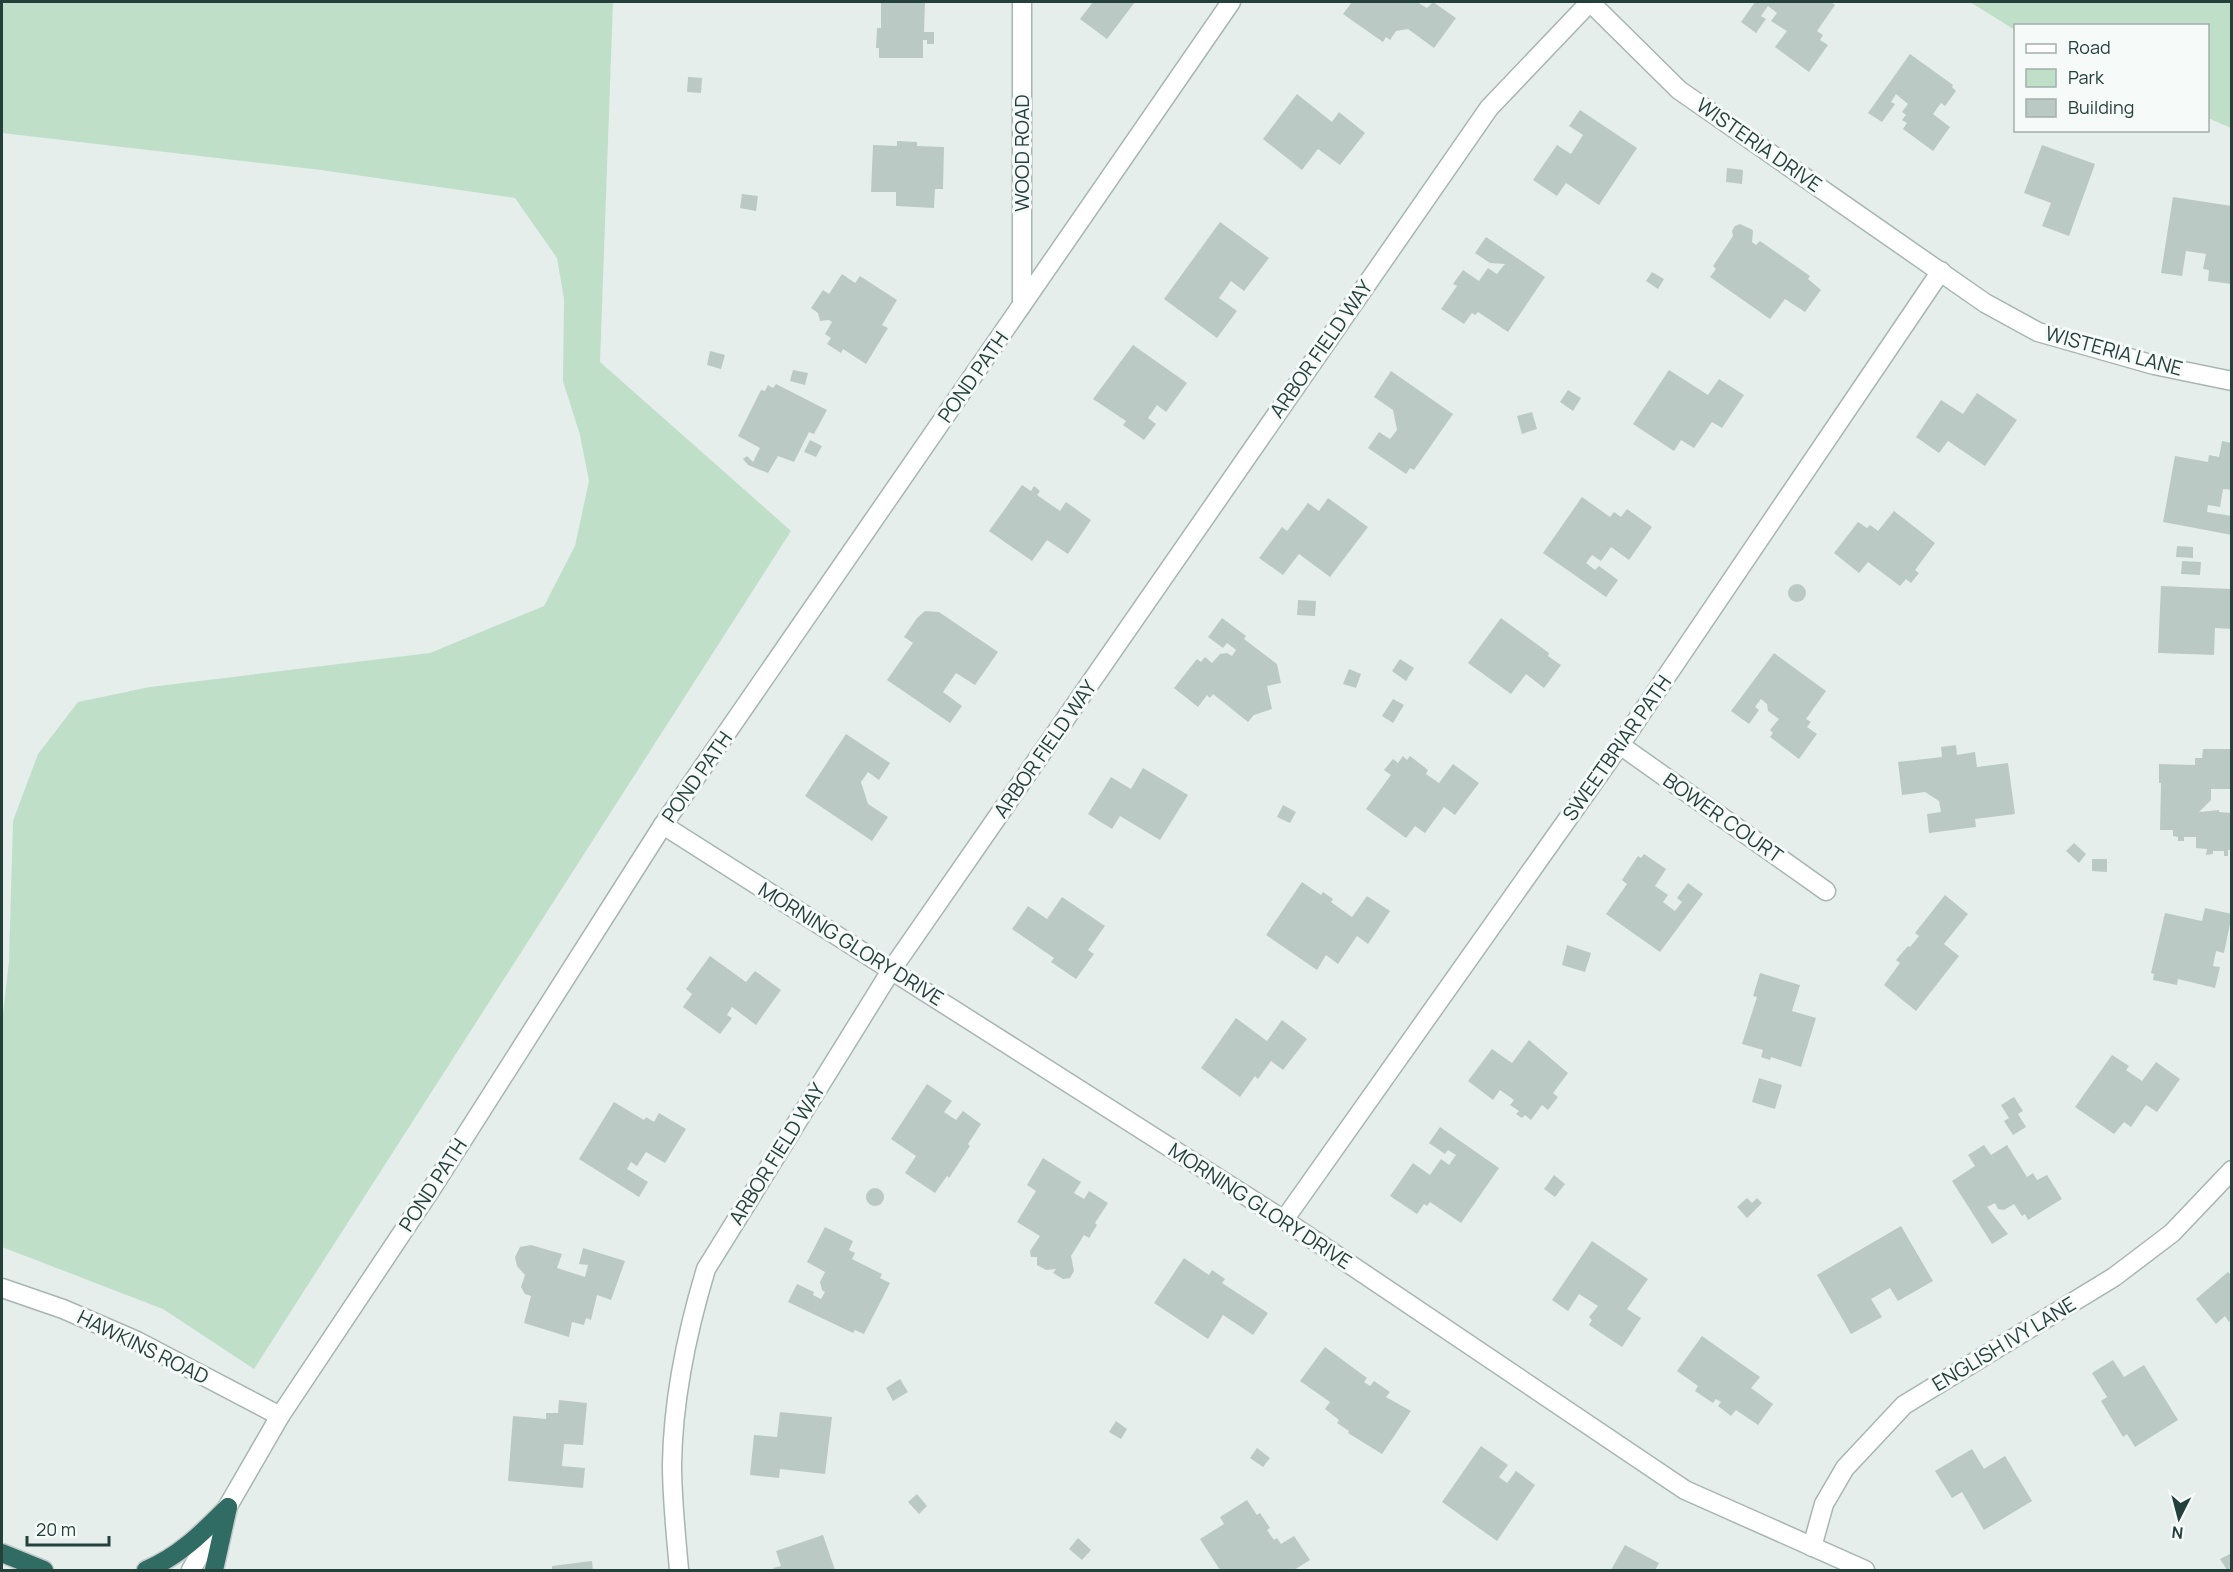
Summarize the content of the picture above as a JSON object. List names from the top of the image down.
{
  "streets": {
    "street": [
      "WISTERIA DRIVE",
      "WOOD ROAD",
      "ARBOR FIELD WAY",
      "WISTERIA LANE",
      "POND PATH",
      "SWEETBRIAR PATH",
      "BOWER COURT",
      "MORNING GLORY DRIVE",
      "ENGLISH IVY LANE",
      "HAWKINS ROAD"
    ]
  },
  "crossings": [
    ["WISTERIA DRIVE", "ARBOR FIELD WAY"],
    ["WISTERIA DRIVE", "WISTERIA LANE"],
    ["WISTERIA DRIVE", "SWEETBRIAR PATH"],
    ["WOOD ROAD", "POND PATH"],
    ["ARBOR FIELD WAY", "MORNING GLORY DRIVE"],
    ["WISTERIA LANE", "SWEETBRIAR PATH"],
    ["POND PATH", "MORNING GLORY DRIVE"],
    ["POND PATH", "HAWKINS ROAD"],
    ["SWEETBRIAR PATH", "BOWER COURT"],
    ["SWEETBRIAR PATH", "MORNING GLORY DRIVE"],
    ["MORNING GLORY DRIVE", "ENGLISH IVY LANE"]
  ],
  "legend": ["Road", "Park", "Building"],
  "scale_bar": "20 m",
  "north": "bottom"
}
